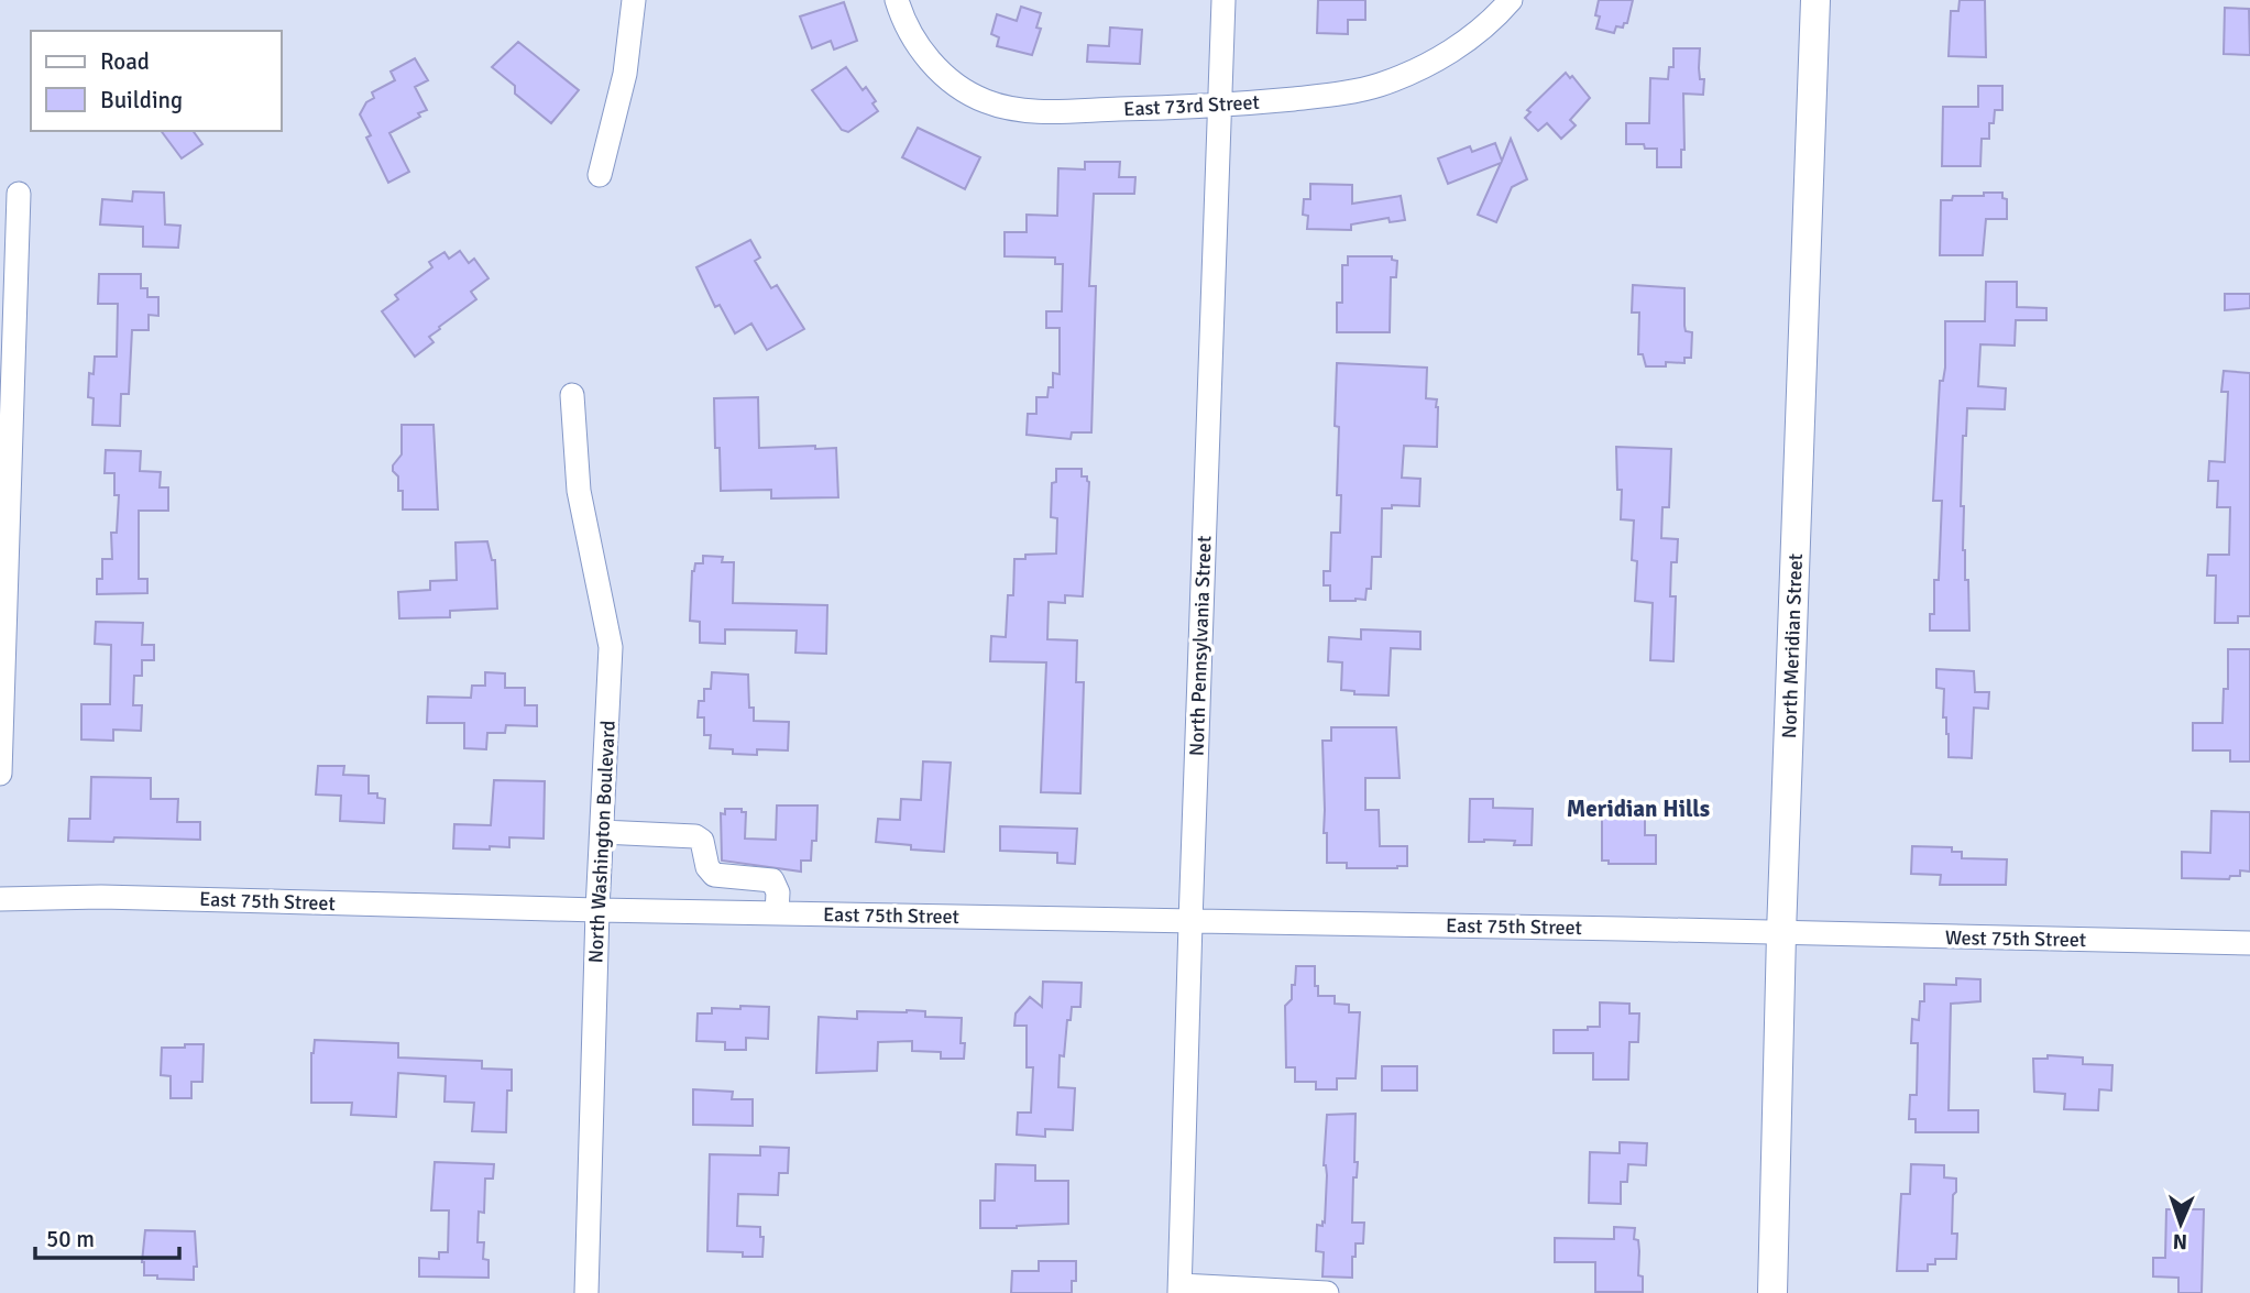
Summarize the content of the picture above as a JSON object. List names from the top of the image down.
{
  "streets": {
    "main road": ["North Meridian Street"],
    "street": [
      "East 73rd Street",
      "North Pennsylvania Street",
      "North Washington Boulevard",
      "East 75th Street",
      "West 75th Street"
    ]
  },
  "crossings": [
    ["East 73rd Street", "North Pennsylvania Street"],
    ["North Pennsylvania Street", "East 75th Street"],
    ["North Meridian Street", "East 75th Street"],
    ["North Meridian Street", "West 75th Street"],
    ["North Washington Boulevard", "East 75th Street"],
    ["East 75th Street", "West 75th Street"]
  ],
  "districts": ["Meridian Hills"],
  "legend": ["Road", "Building"],
  "scale_bar": "50 m",
  "north": "bottom"
}
